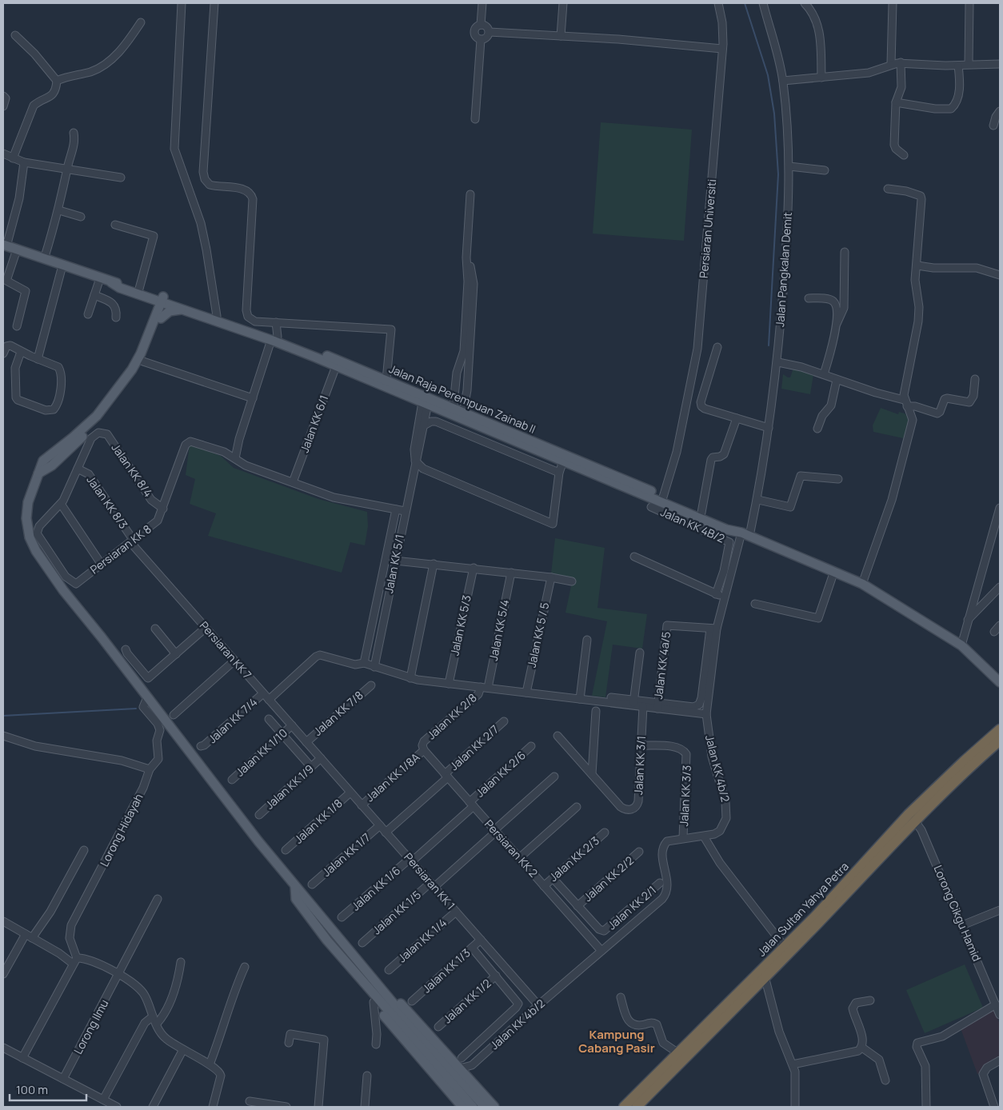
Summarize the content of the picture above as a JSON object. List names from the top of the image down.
{
  "streets": {
    "highway": ["Jalan Sultan Yahya Petra"],
    "main road": ["Jalan Raja Perempuan Zainab II"],
    "street": [
      "Persiaran Universiti",
      "Jalan Pangkalan Demit",
      "Jalan KK 6/1",
      "Jalan KK 8/4",
      "Jalan KK 8/3",
      "Jalan KK 4B/2",
      "Persiaran KK 8",
      "Jalan KK 5/1",
      "Jalan KK 5/3",
      "Jalan KK 5/4",
      "Jalan KK 5 / 5",
      "Persiaran KK 7",
      "Jalan KK 4a/5",
      "Jalan KK 7/8",
      "Jalan KK 2/8",
      "Jalan KK 7/4",
      "Jalan KK 2/7",
      "Jalan KK 1/10",
      "Jalan KK 3/1",
      "Jalan KK 4b/2",
      "Jalan KK 2/6",
      "Jalan KK 1/8A",
      "Jalan KK 1/9",
      "Jalan KK 3/3",
      "Jalan KK 1/8",
      "Lorong Hidayah",
      "Persiaran KK 2",
      "Jalan KK 1/7",
      "Jalan KK 2/3",
      "Jalan KK 2/2",
      "Persiaran KK 1",
      "Jalan KK 1/6",
      "Jalan KK 2/1",
      "Jalan KK 1/5",
      "Lorong Cikgu Hamid",
      "Jalan KK 1/4",
      "Jalan KK 1/3",
      "Jalan KK 1/2",
      "Lorong Ilmu"
    ]
  },
  "crossings": [
    ["Persiaran Universiti", "Jalan Raja Perempuan Zainab II"],
    ["Jalan Pangkalan Demit", "Jalan Raja Perempuan Zainab II"],
    ["Jalan Pangkalan Demit", "Jalan KK 4b/2"],
    ["Jalan Raja Perempuan Zainab II", "Jalan KK 6/1"],
    ["Jalan Raja Perempuan Zainab II", "Jalan KK 4B/2"],
    ["Jalan Raja Perempuan Zainab II", "Jalan KK 5/1"],
    ["Jalan Raja Perempuan Zainab II", "Jalan KK 4b/2"],
    ["Jalan KK 8/4", "Jalan KK 8/3"],
    ["Jalan KK 8/4", "Persiaran KK 8"],
    ["Jalan KK 8/3", "Persiaran KK 8"],
    ["Jalan KK 8/3", "Persiaran KK 7"],
    ["Persiaran KK 8", "Persiaran KK 7"],
    ["Jalan KK 5/4", "Jalan KK 2/8"],
    ["Persiaran KK 7", "Jalan KK 7/8"],
    ["Persiaran KK 7", "Jalan KK 7/4"],
    ["Persiaran KK 7", "Jalan KK 1/10"],
    ["Persiaran KK 7", "Jalan KK 1/9"],
    ["Persiaran KK 7", "Persiaran KK 1"],
    ["Jalan KK 4a/5", "Jalan KK 4b/2"],
    ["Jalan KK 2/8", "Jalan KK 1/8A"],
    ["Jalan KK 2/8", "Persiaran KK 2"],
    ["Jalan KK 2/7", "Persiaran KK 2"],
    ["Jalan KK 2/7", "Persiaran KK 1"],
    ["Jalan KK 3/1", "Jalan KK 3/3"],
    ["Jalan KK 4b/2", "Jalan KK 3/3"],
    ["Jalan KK 4b/2", "Persiaran KK 2"],
    ["Jalan KK 4b/2", "Persiaran KK 1"],
    ["Jalan KK 2/6", "Persiaran KK 2"],
    ["Jalan KK 2/6", "Persiaran KK 1"],
    ["Jalan KK 2/6", "Jalan KK 1/6"],
    ["Jalan KK 1/8A", "Persiaran KK 2"],
    ["Jalan KK 1/8A", "Persiaran KK 1"],
    ["Jalan KK 1/9", "Persiaran KK 1"],
    ["Jalan KK 1/8", "Persiaran KK 1"],
    ["Persiaran KK 2", "Jalan KK 2/3"],
    ["Persiaran KK 2", "Jalan KK 2/2"],
    ["Persiaran KK 2", "Jalan KK 1/5"],
    ["Jalan KK 1/7", "Persiaran KK 1"],
    ["Jalan KK 2/2", "Jalan KK 2/1"],
    ["Persiaran KK 1", "Jalan KK 1/6"],
    ["Persiaran KK 1", "Jalan KK 1/5"],
    ["Persiaran KK 1", "Jalan KK 1/4"],
    ["Persiaran KK 1", "Jalan KK 1/3"],
    ["Jalan Sultan Yahya Petra", "Lorong Cikgu Hamid"]
  ],
  "districts": ["Kampung Cabang Pasir"],
  "scale_bar": "100 m"
}
